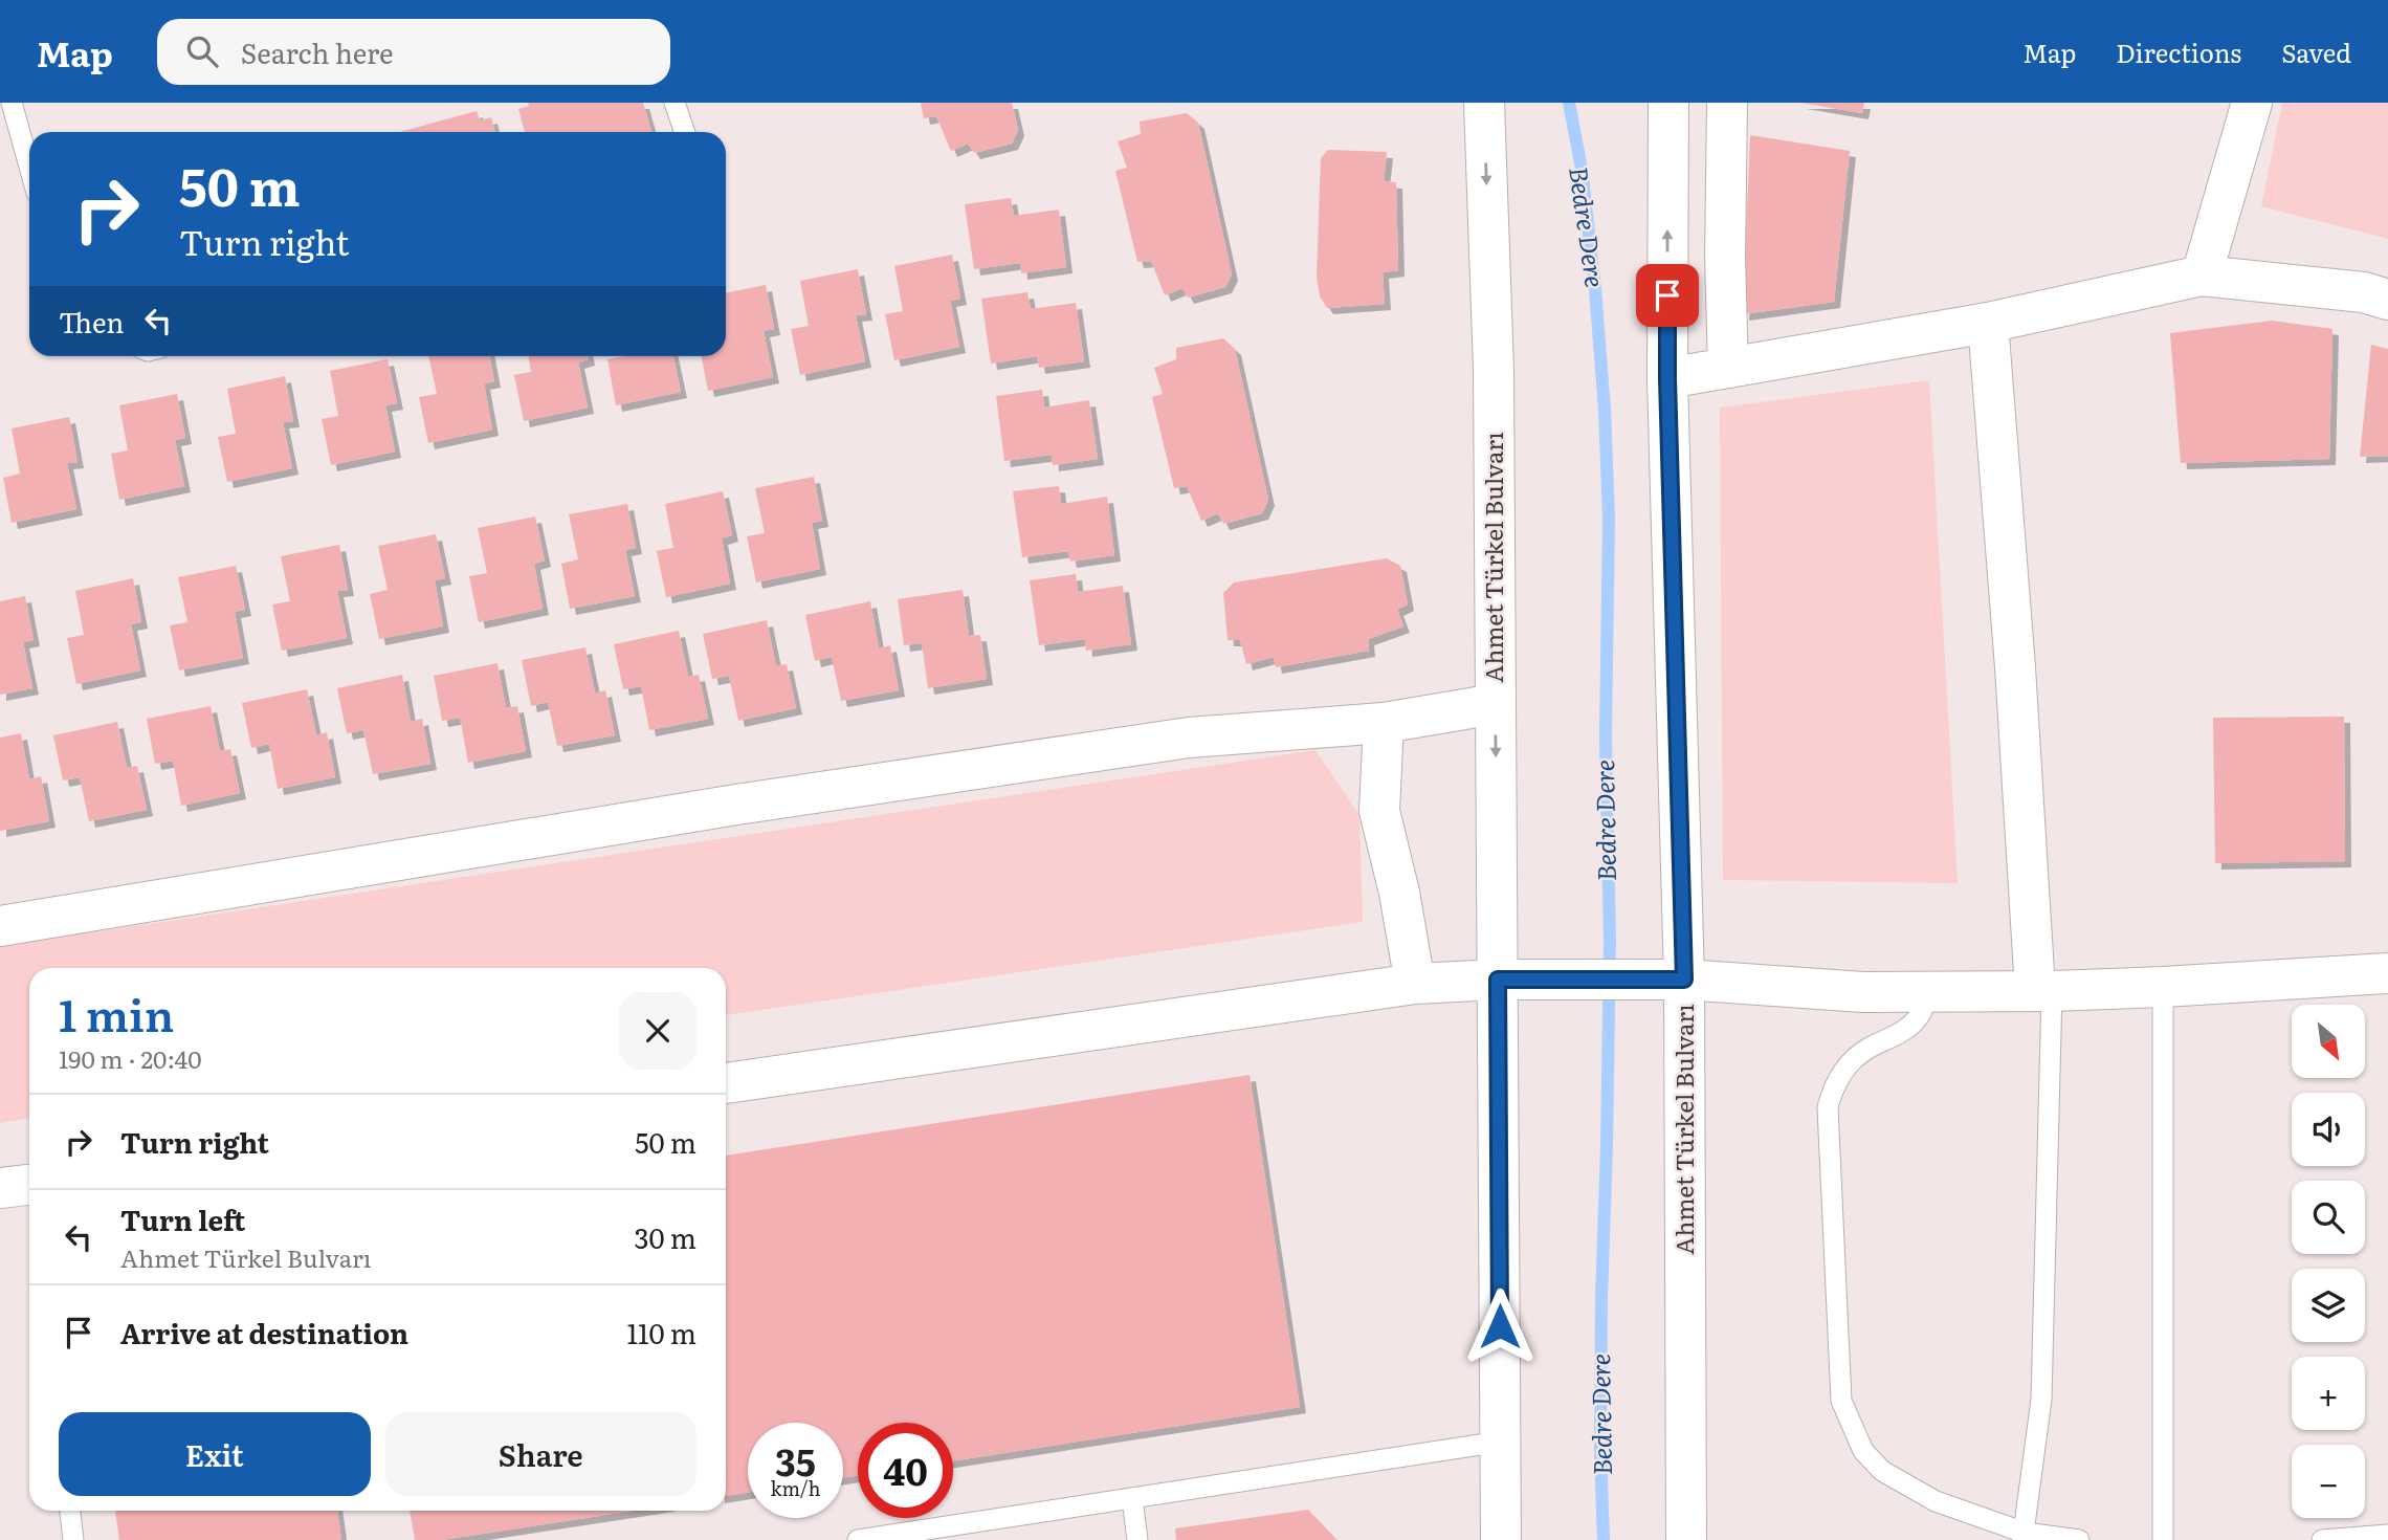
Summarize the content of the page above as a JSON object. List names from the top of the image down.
{
  "streets": {
    "street": ["Ahmet Türkel Bulvarı"]
  },
  "water": ["Bedre Dere"],
  "north": "bottom right",
  "page": {
    "header": "Map",
    "search": "Search here",
    "nav": ["Map", "Directions", "Saved"],
    "turn": ["50 m", "Turn right"],
    "then": "Then",
    "heading": ["1 min", "190 m · 20:40"],
    "map_buttons": ["+", "−"],
    "list": [
      {
        "name": "Turn right",
        "value": "50 m"
      },
      {
        "name": "Turn left",
        "note": "Ahmet Türkel Bulvarı",
        "value": "30 m"
      },
      {
        "name": "Arrive at destination",
        "value": "110 m"
      }
    ],
    "buttons": ["Exit", "Share"],
    "speed": "35 km/h",
    "limit": "40"
  }
}
